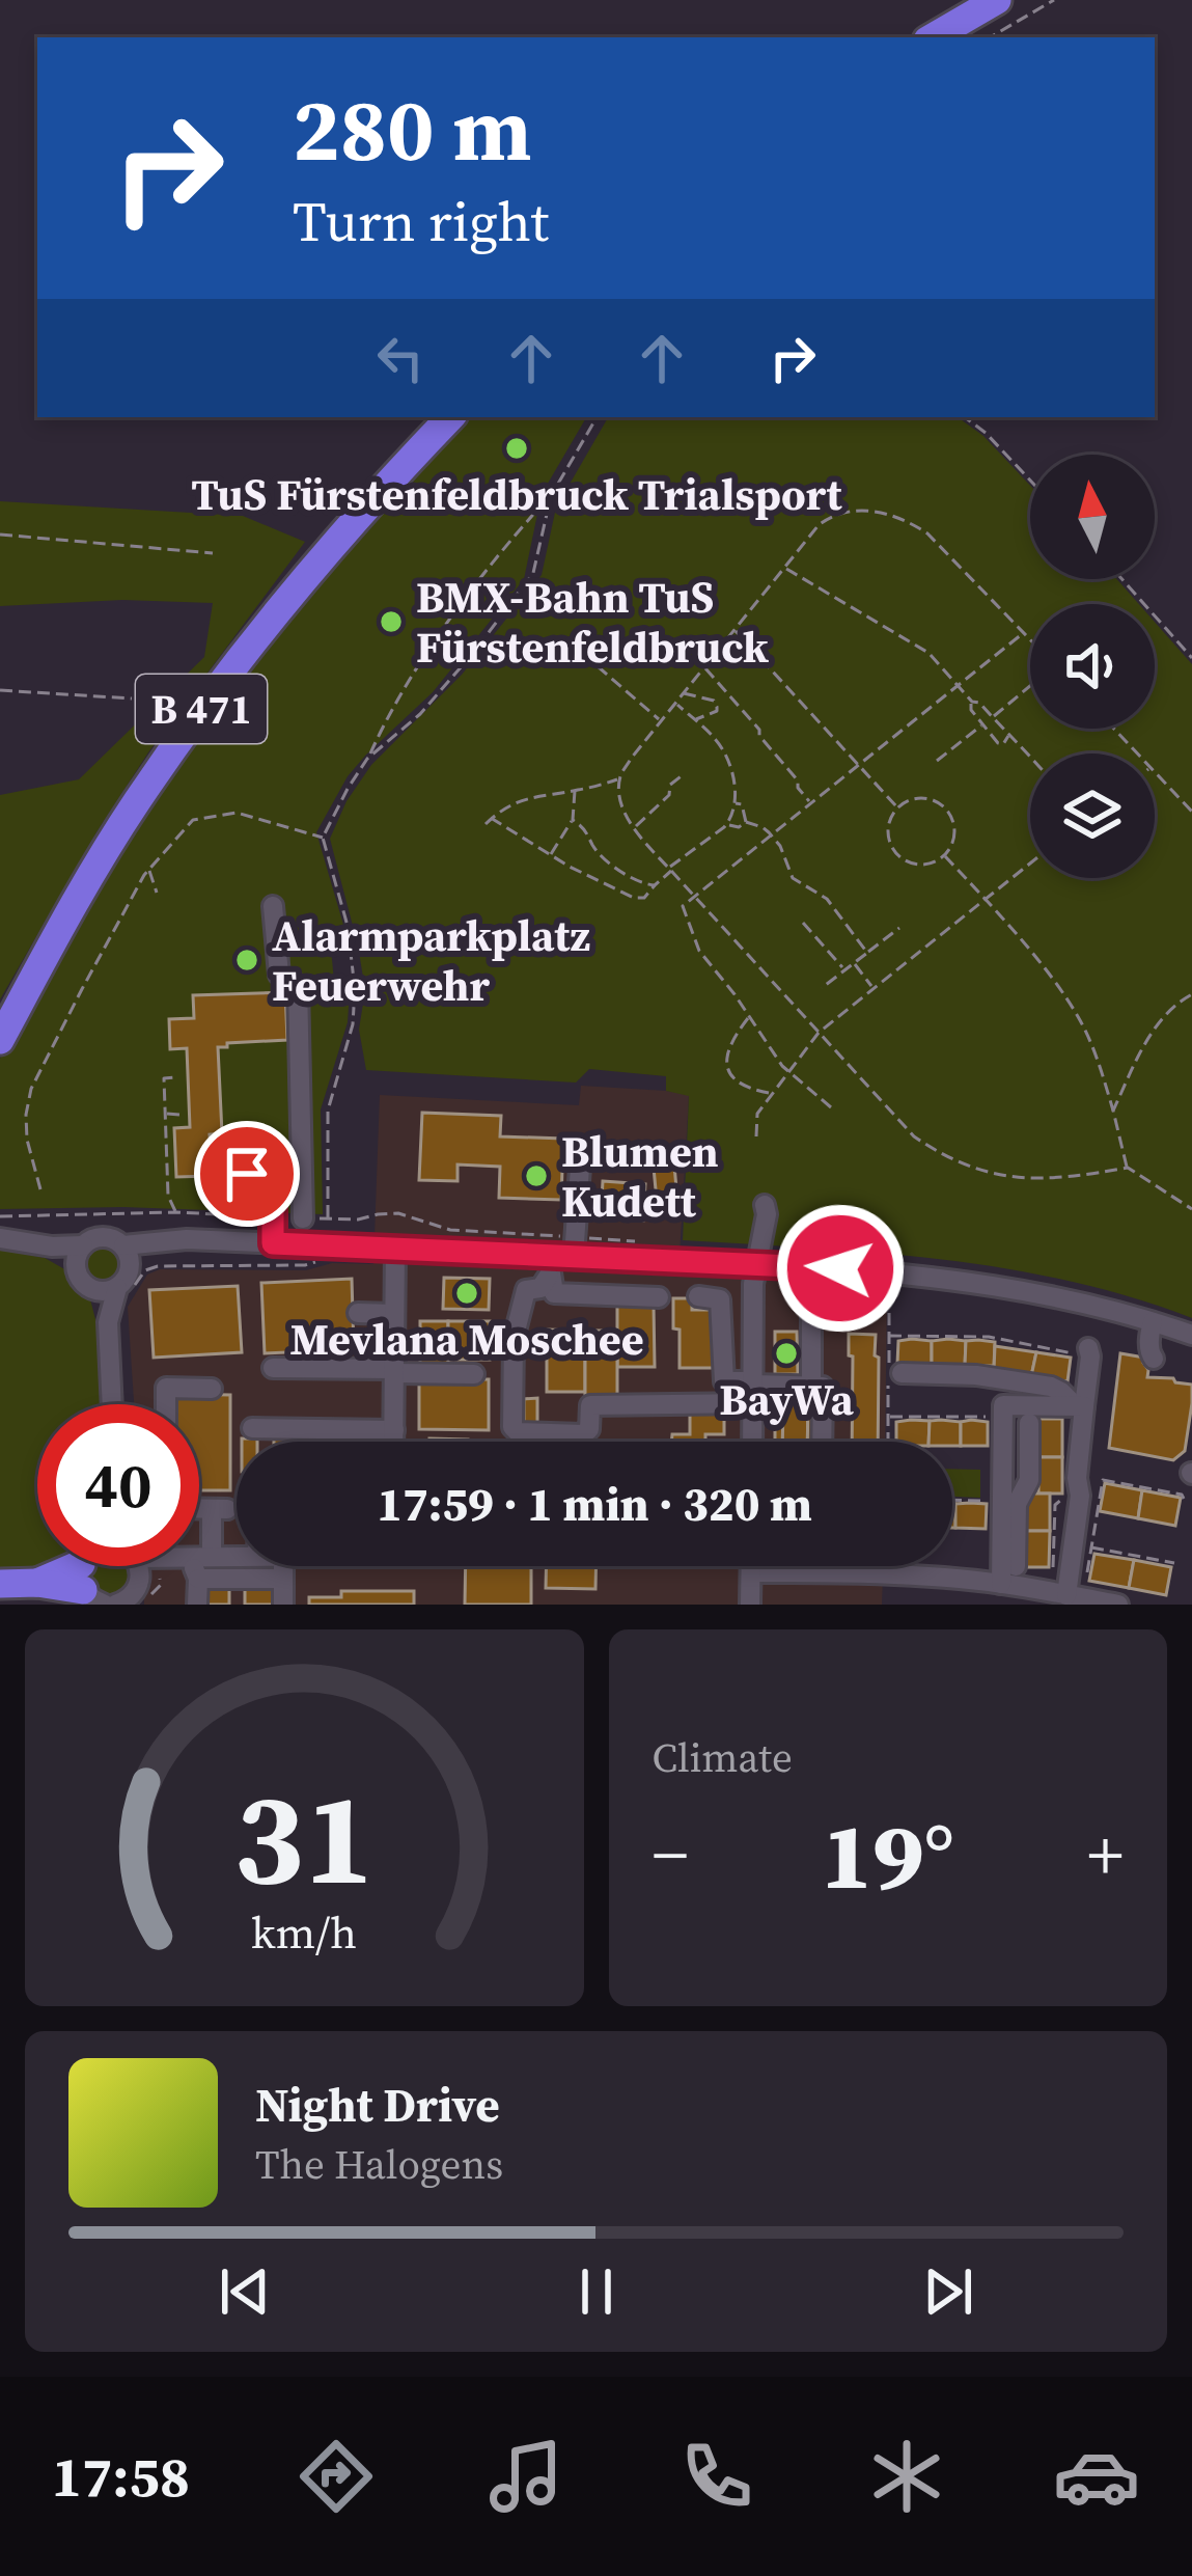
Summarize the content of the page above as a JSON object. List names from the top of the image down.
{
  "streets": {
    "highway": ["B 471"]
  },
  "places": [
    "TuS Fürstenfeldbruck Trialsport",
    "BMX-Bahn TuS Fürstenfeldbruck",
    "Alarmparkplatz Feuerwehr",
    "Blumen Kudett",
    "Mevlana Moschee",
    "BayWa"
  ],
  "north": "top",
  "page": {
    "turn": ["280 m", "Turn right"],
    "limit": "40",
    "trip": "17:59 · 1 min · 320 m",
    "tile": "Climate",
    "heat": ["−", "19°", "+"],
    "song": ["Night Drive", "The Halogens"],
    "tabs": "17:58",
    "gauge": ["31", "km/h"]
  }
}
